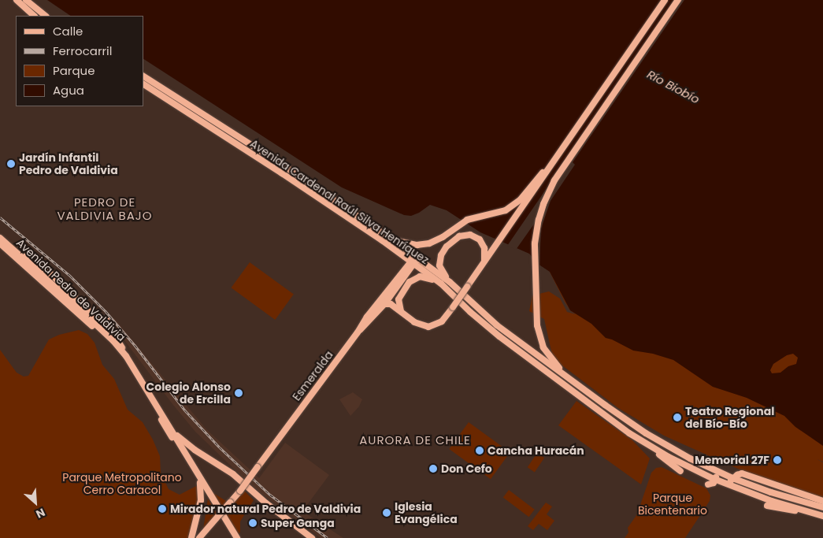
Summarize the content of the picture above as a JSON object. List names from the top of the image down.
{
  "streets": {
    "main road": ["Avenida Cardenal Raúl Silva Henríquez", "Avenida Pedro de Valdivia", "Esmeralda"]
  },
  "crossings": [
    ["Avenida Cardenal Raúl Silva Henríquez", "Esmeralda"]
  ],
  "districts": ["PEDRO DE VALDIVIA BAJO", "AURORA DE CHILE"],
  "water": ["Río Biobío"],
  "parks": ["Parque Metropolitano Cerro Caracol", "Parque Bicentenario"],
  "places": [
    "Jardín Infantil Pedro de Valdivia",
    "Colegio Alonso de Ercilla",
    "Teatro Regional del Bío-Bío",
    "Cancha Huracán",
    "Memorial 27F",
    "Don Cefo",
    "Mirador natural Pedro de Valdivia",
    "Iglesia Evangélica",
    "Super Ganga"
  ],
  "legend": [
    "Calle",
    "Ferrocarril",
    "Parque",
    "Agua"
  ],
  "north": "bottom right"
}
